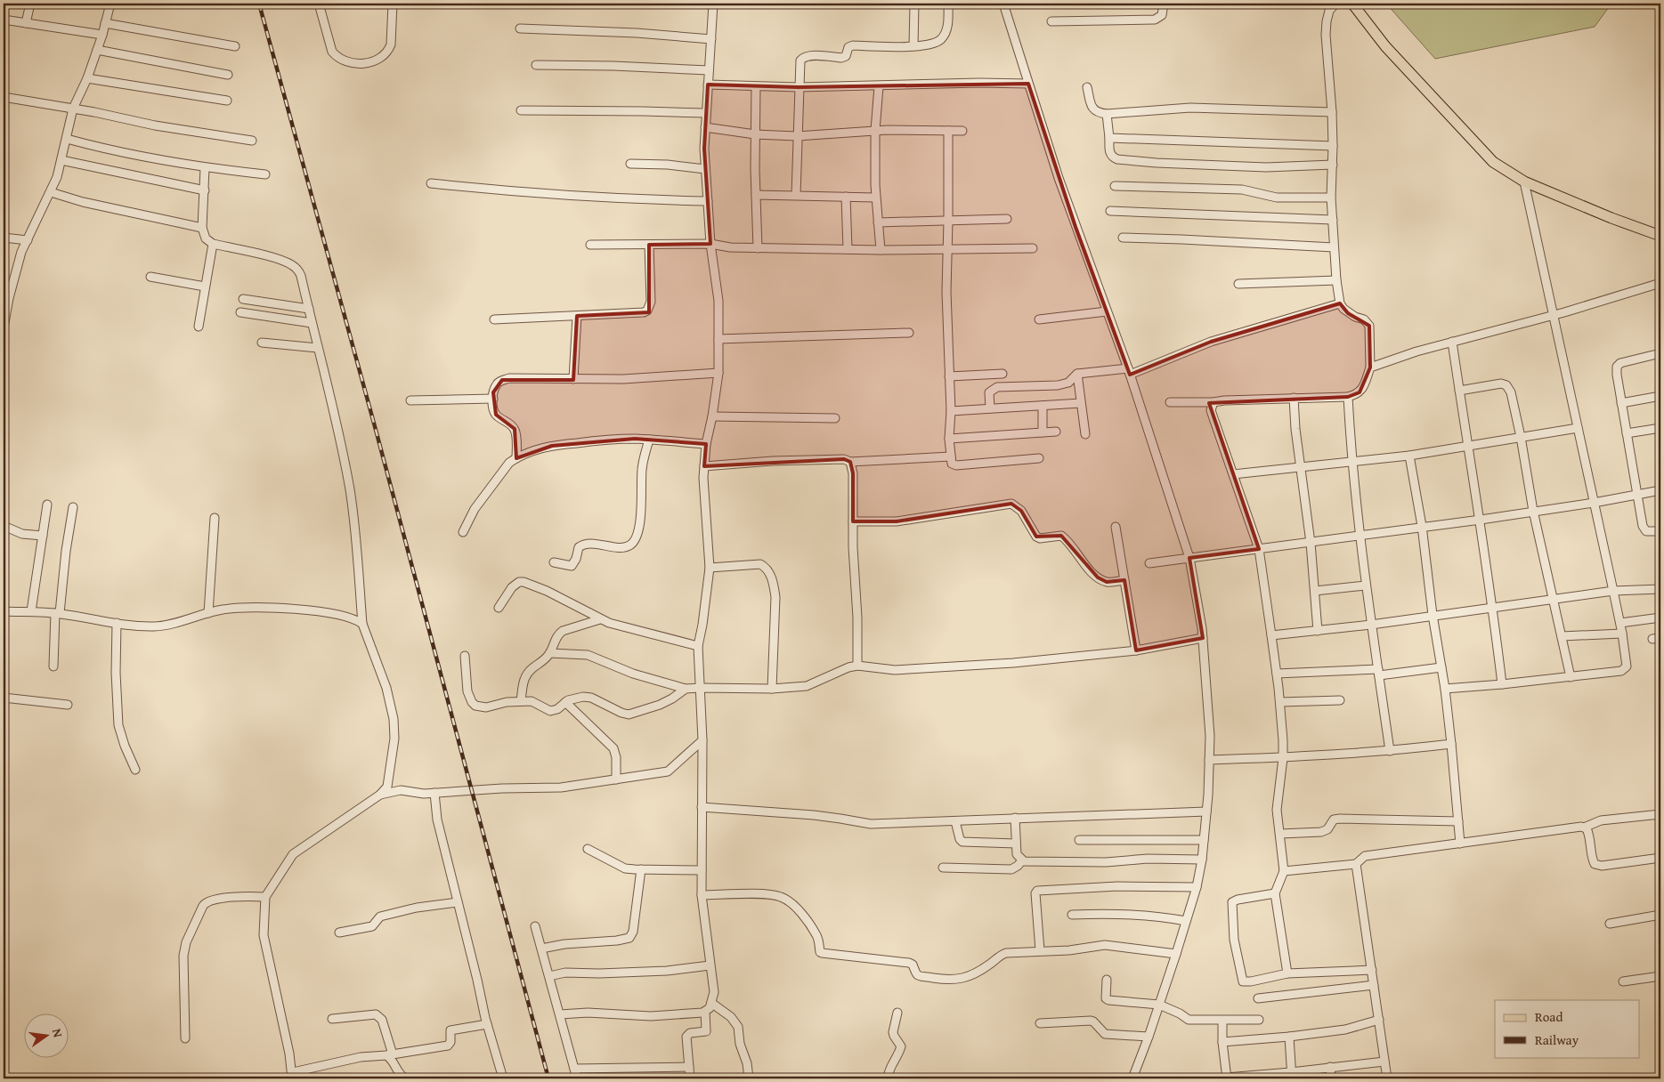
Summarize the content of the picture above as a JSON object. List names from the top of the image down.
{
  "legend": ["Road", "Railway"],
  "north": "right"
}
